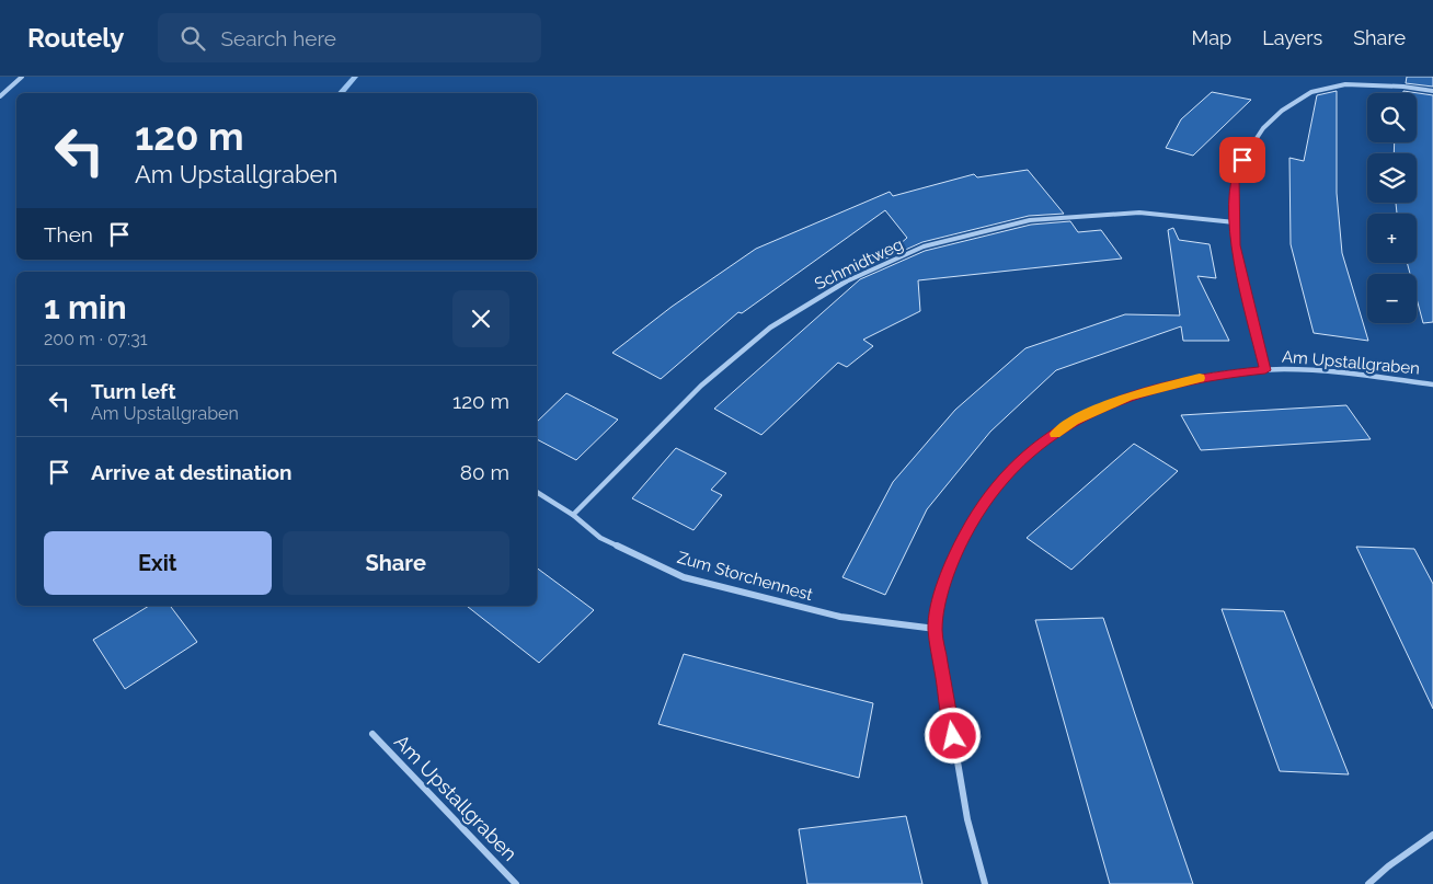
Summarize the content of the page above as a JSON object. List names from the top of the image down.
{
  "streets": {
    "street": ["Schmidtweg", "Am Upstallgraben", "Zum Storchennest"]
  },
  "crossings": [
    ["Schmidtweg", "Am Upstallgraben"],
    ["Schmidtweg", "Zum Storchennest"],
    ["Am Upstallgraben", "Zum Storchennest"]
  ],
  "page": {
    "header": "Routely",
    "search": "Search here",
    "nav": ["Map", "Layers", "Share"],
    "map_buttons": ["+", "−"],
    "turn": ["120 m", "Am Upstallgraben"],
    "then": "Then",
    "heading": ["1 min", "200 m · 07:31"],
    "list": [
      {
        "name": "Turn left",
        "note": "Am Upstallgraben",
        "value": "120 m"
      },
      {
        "name": "Arrive at destination",
        "value": "80 m"
      }
    ],
    "buttons": ["Exit", "Share"]
  }
}
